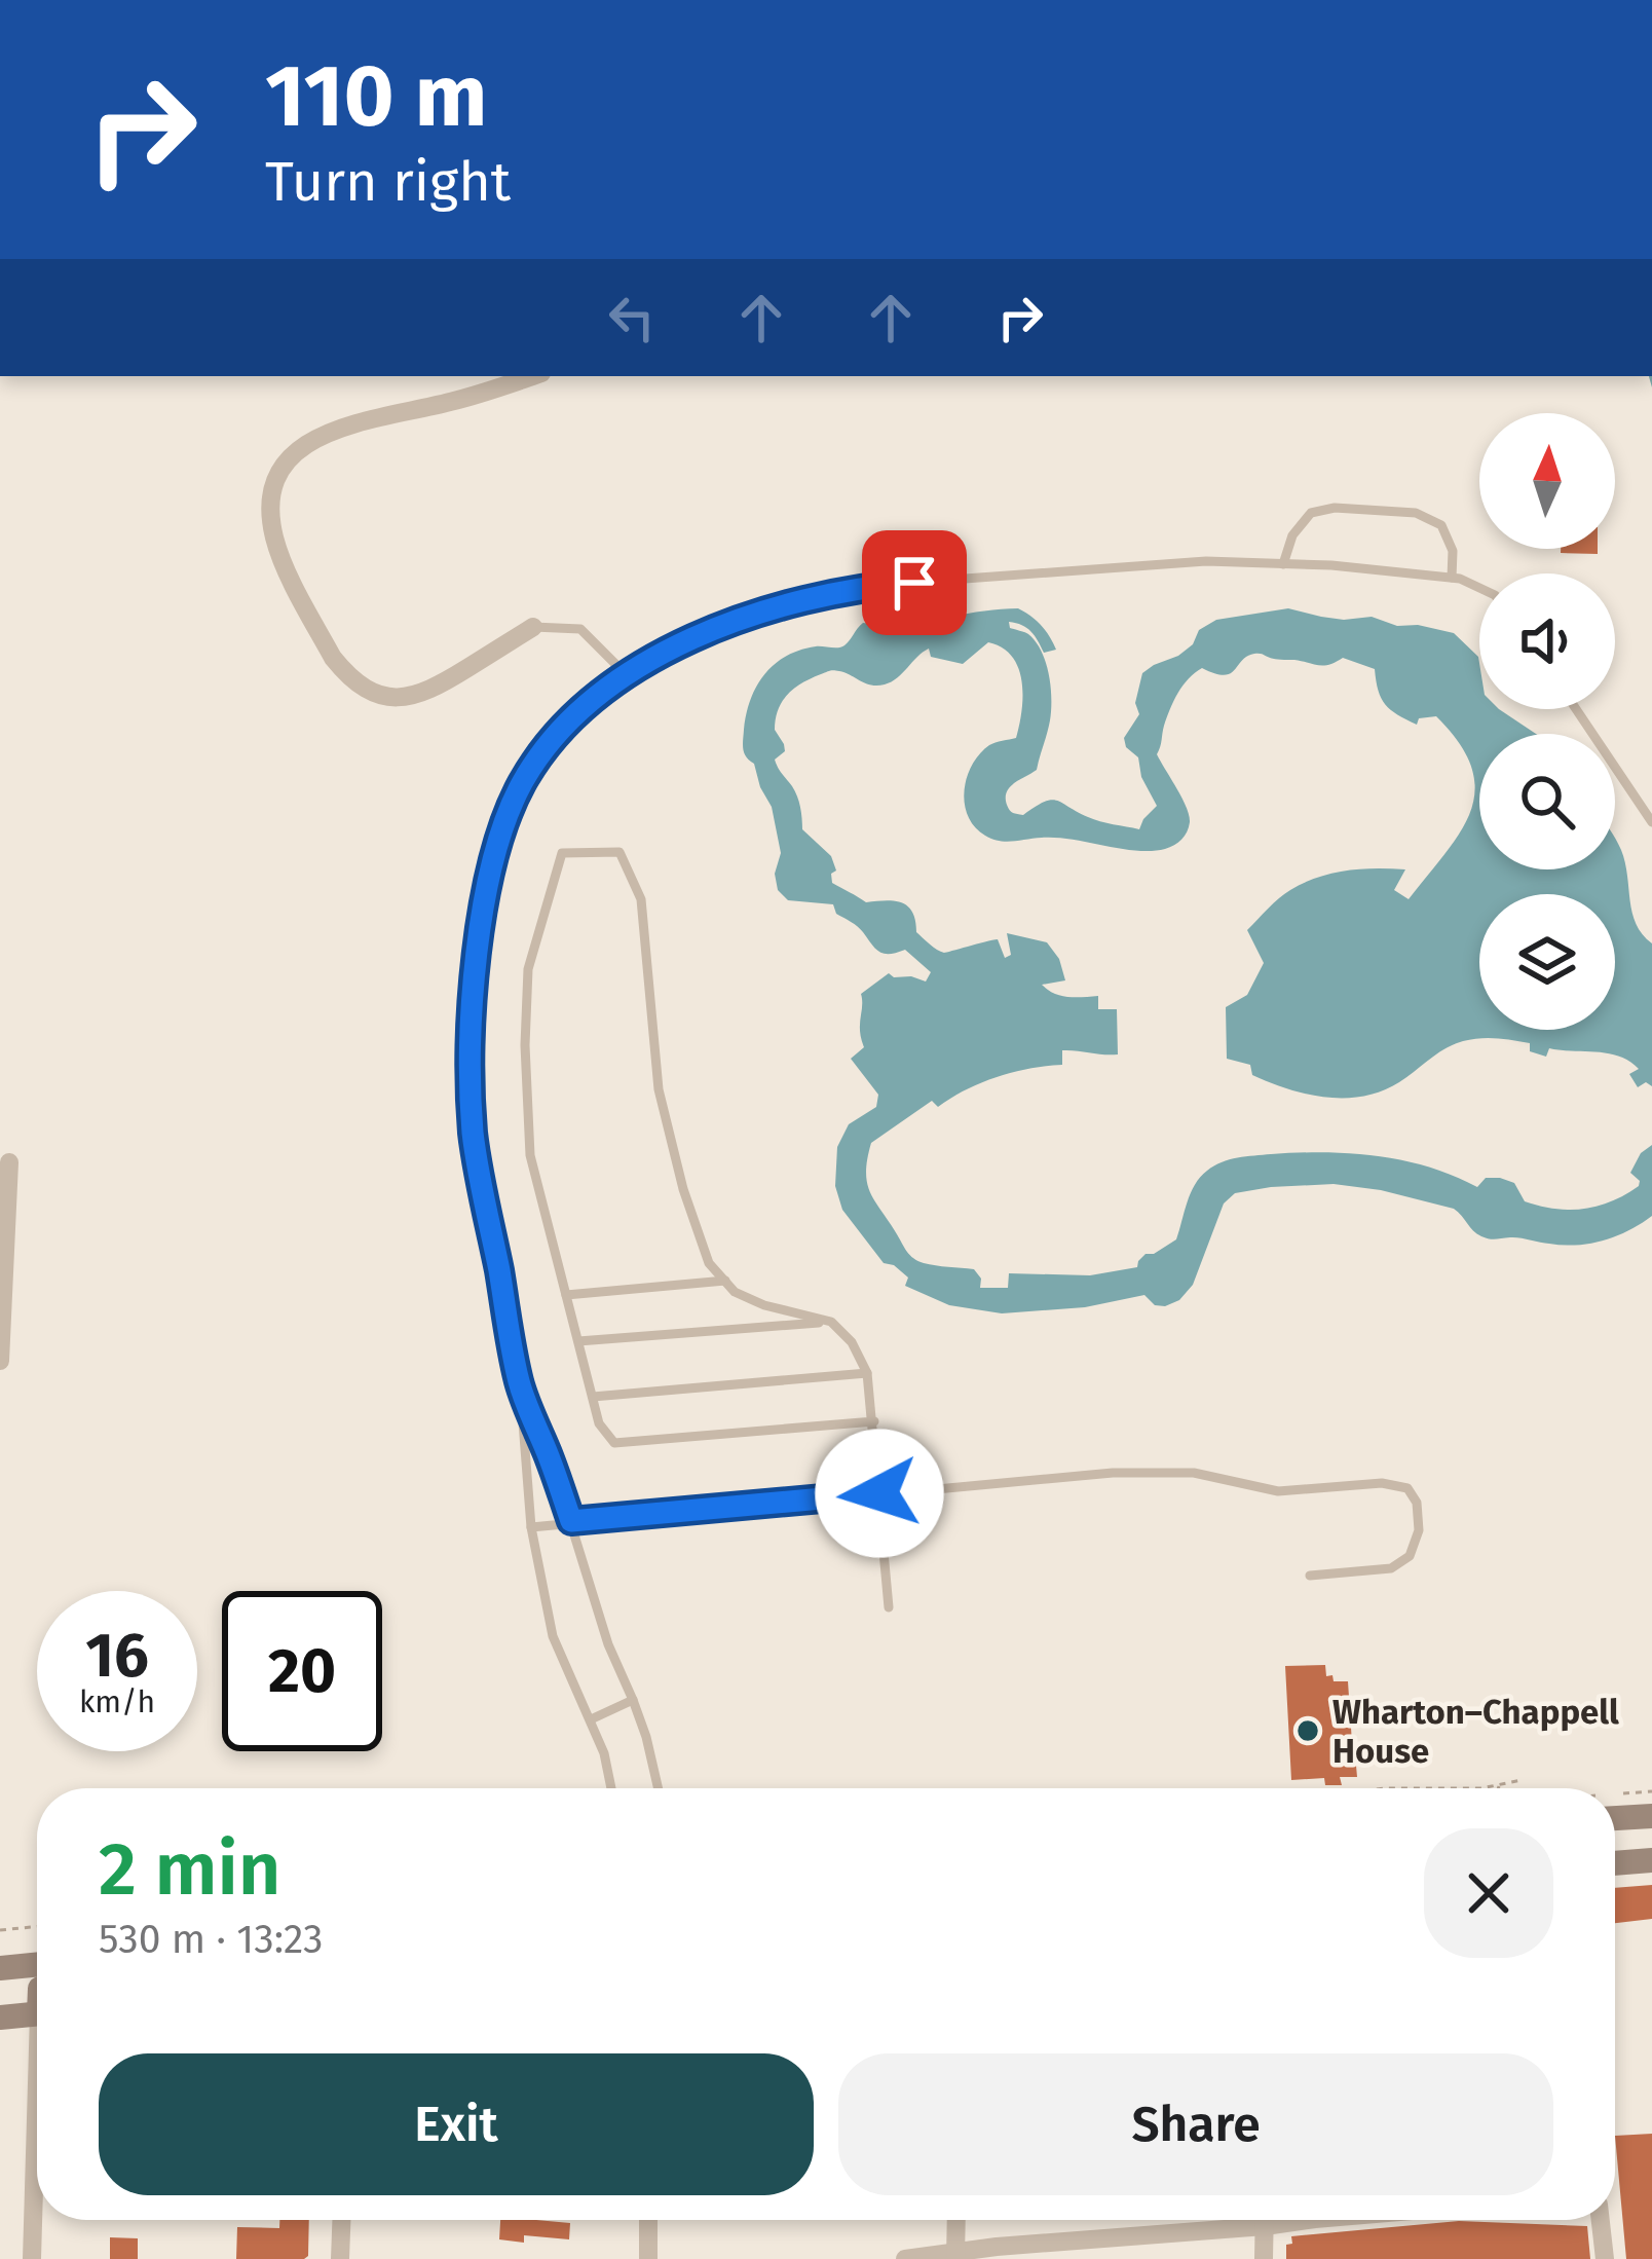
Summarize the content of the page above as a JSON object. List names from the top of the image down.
{
  "places": ["Wharton–Chappell House"],
  "north": "top",
  "page": {
    "turn": ["110 m", "Turn right"],
    "speed": "16 km/h",
    "limit": "20",
    "heading": ["2 min", "530 m · 13:23"],
    "buttons": ["Exit", "Share"]
  }
}
